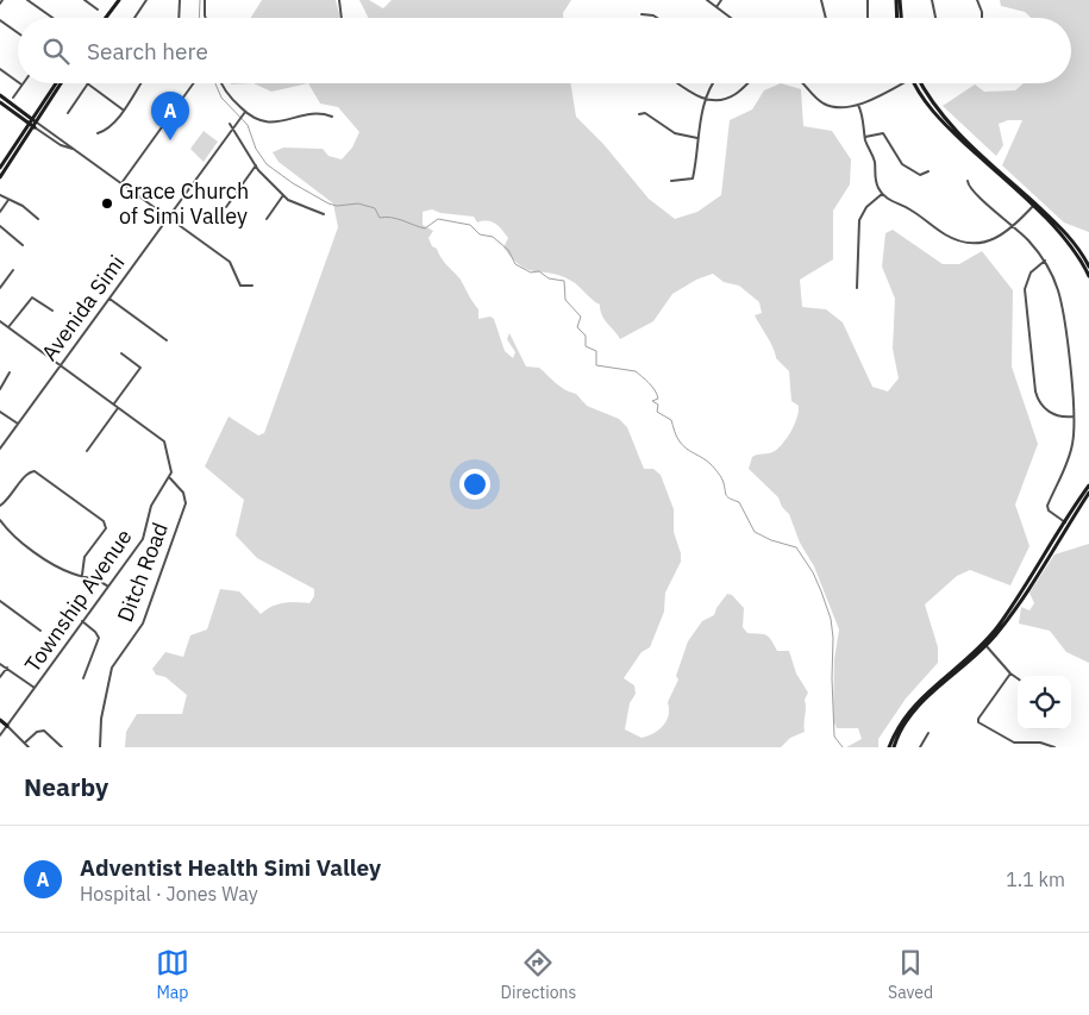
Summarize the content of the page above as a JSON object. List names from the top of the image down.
{
  "streets": {
    "street": ["Avenida Simi", "Ditch Road", "Township Avenue"]
  },
  "crossings": [
    ["Ditch Road", "Township Avenue"]
  ],
  "places": ["Grace Church of Simi Valley"],
  "page": {
    "search": "Search here",
    "pins": "A",
    "heading": "Nearby",
    "list": [
      {
        "mark": "A",
        "name": "Adventist Health Simi Valley",
        "note": "Hospital · Jones Way",
        "value": "1.1 km"
      }
    ],
    "nav": ["Map", "Directions", "Saved"]
  }
}
